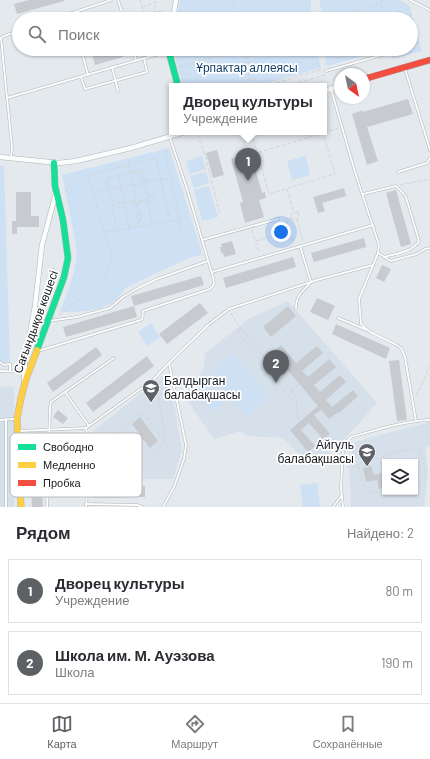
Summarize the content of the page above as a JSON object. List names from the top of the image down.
{
  "streets": {
    "street": ["Сағындықов көшесі"]
  },
  "parks": ["Ұрпактар аллеясы"],
  "places": {
    "school or university": ["Балдырган балабақшасы", "Айгуль балабақшасы"]
  },
  "legend": ["Свободно", "Медленно", "Пробка"],
  "north": "bottom right",
  "page": {
    "search": "Поиск",
    "popup": ["Дворец культуры", "Учреждение"],
    "pins": ["1", "2"],
    "heading": ["Рядом", "Найдено: 2"],
    "list": [
      {
        "mark": "1",
        "name": "Дворец культуры",
        "note": "Учреждение",
        "value": "80 m"
      },
      {
        "mark": "2",
        "name": "Школа им. М. Ауэзова",
        "note": "Школа",
        "value": "190 m"
      }
    ],
    "nav": ["Карта", "Маршрут", "Сохранённые"]
  }
}
